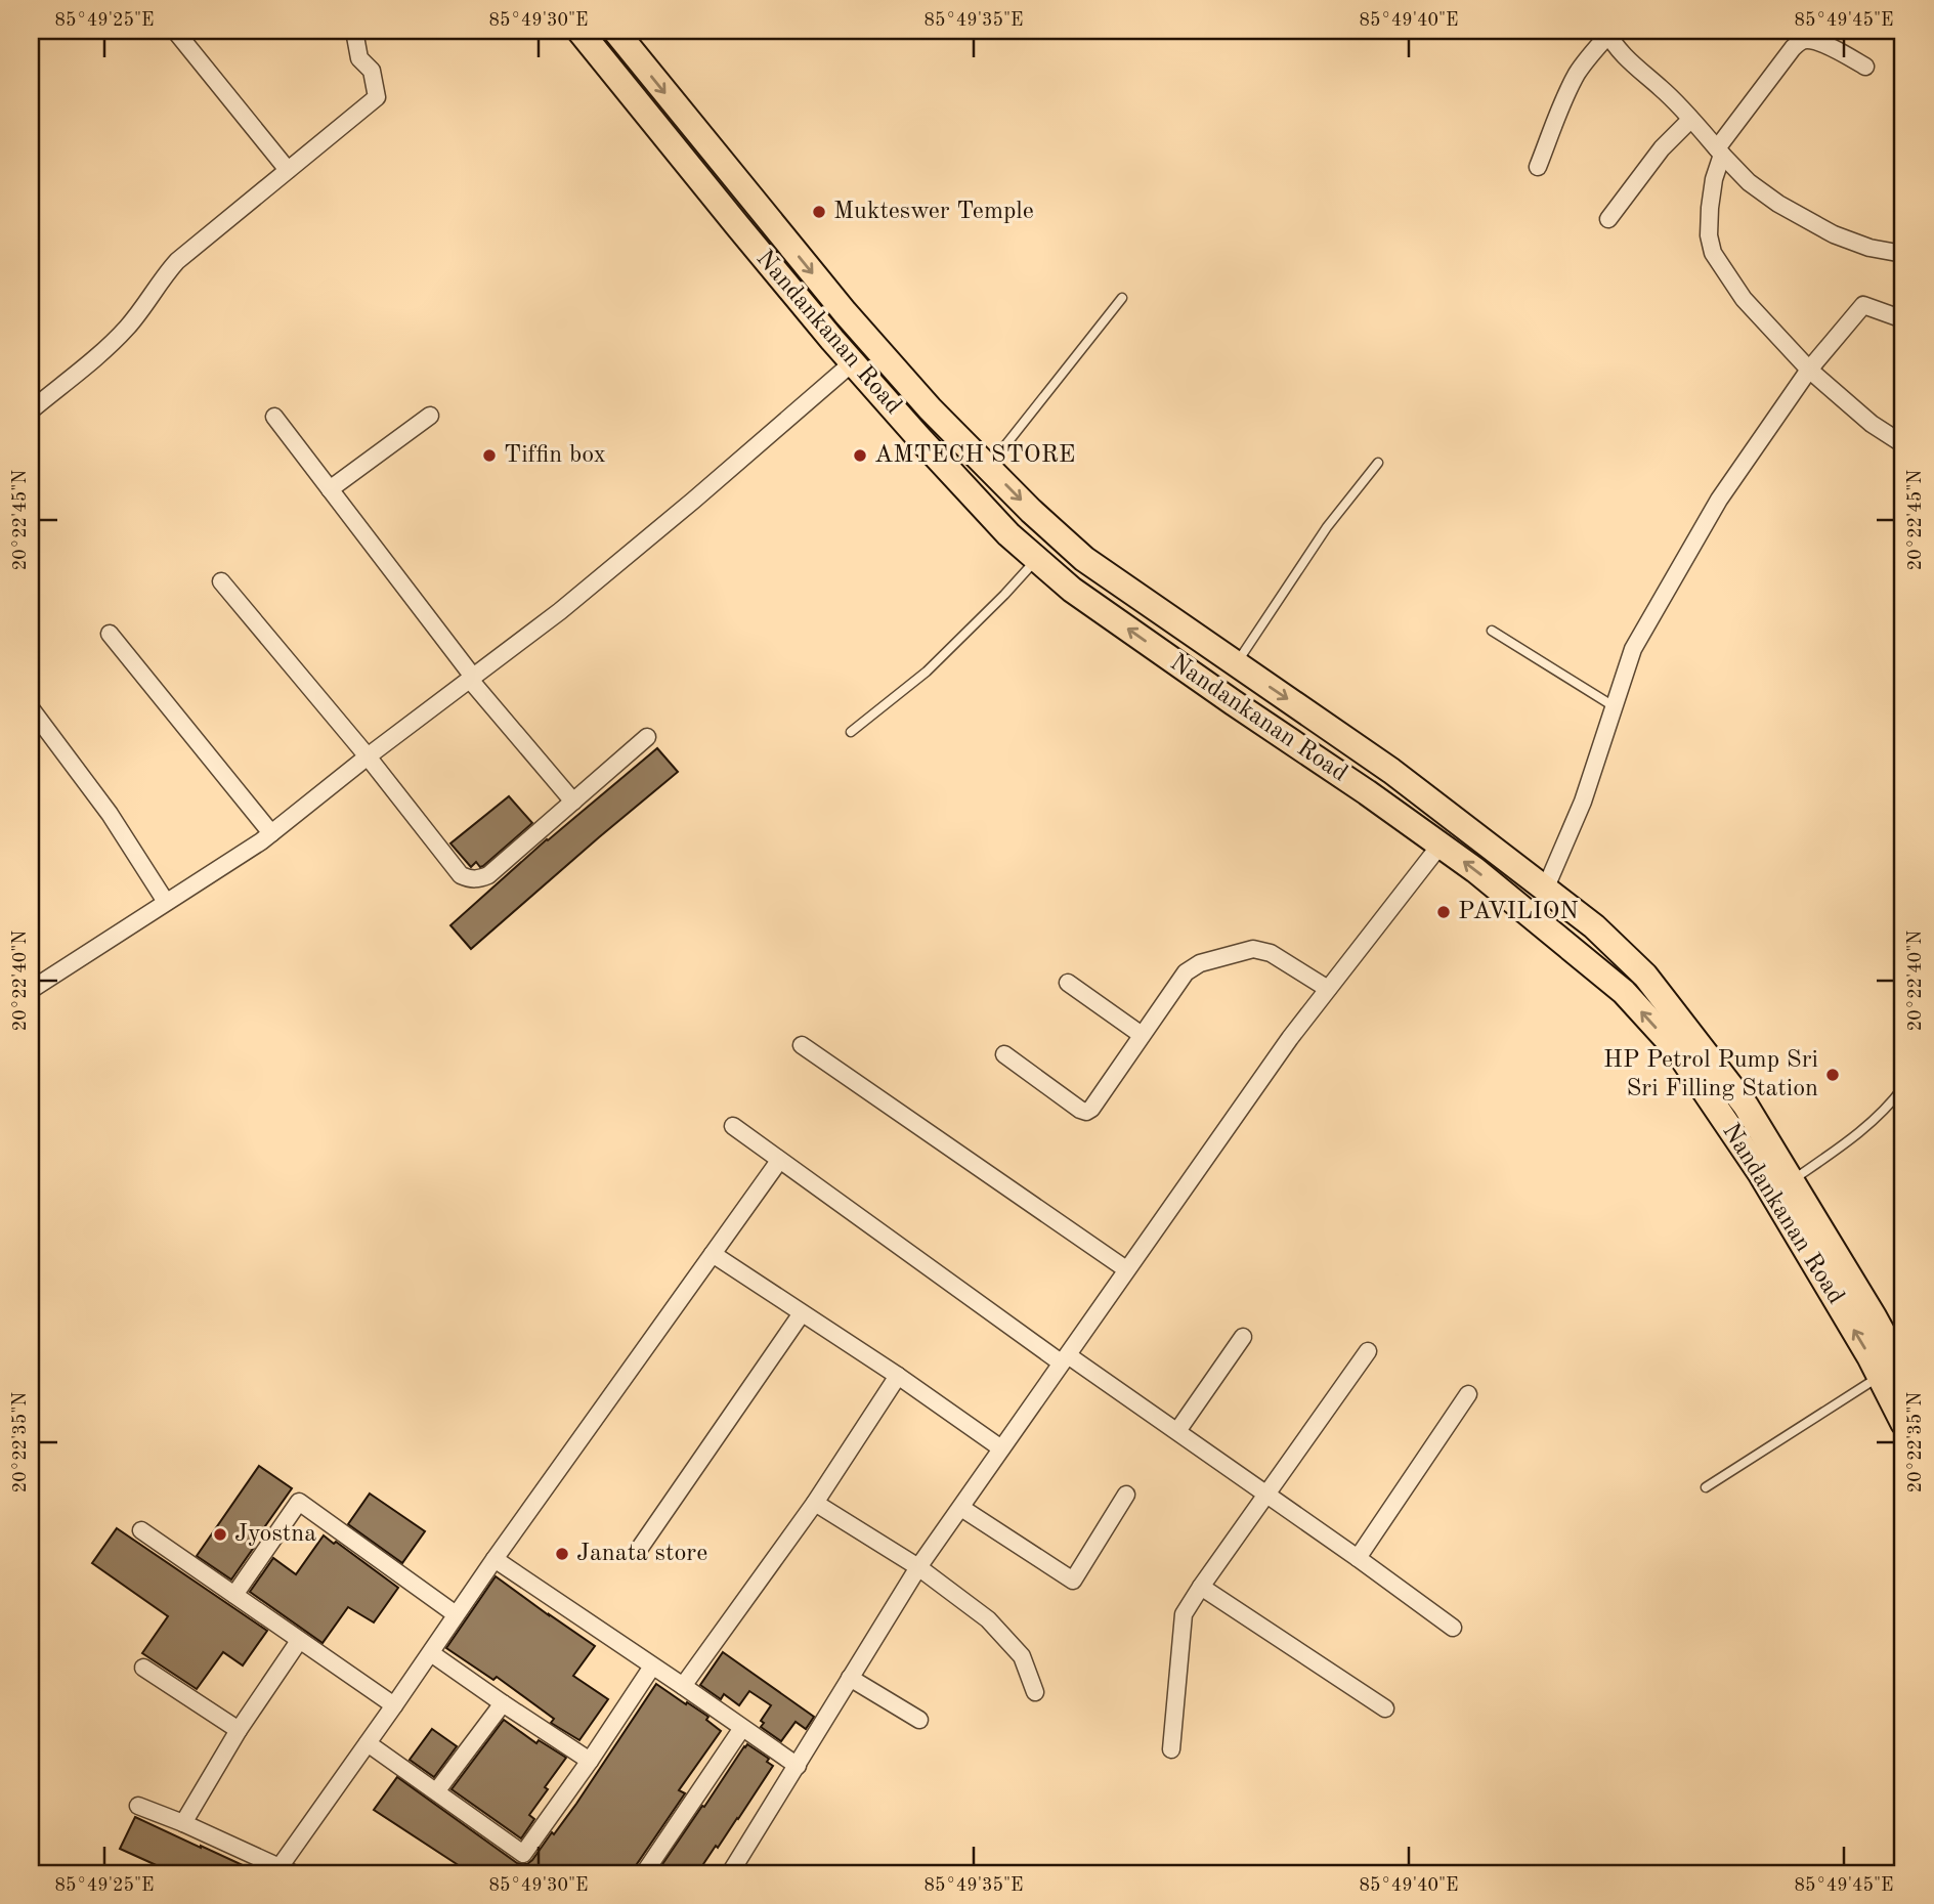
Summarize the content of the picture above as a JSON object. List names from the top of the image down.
{
  "streets": {
    "main road": ["Nandankanan Road"]
  },
  "places": [
    "Mukteswer Temple",
    "Tiffin box",
    "AMTECH STORE",
    "PAVILION",
    "HP Petrol Pump Sri Sri Filling Station",
    "Jyostna",
    "Janata store"
  ],
  "coordinates": [
    "85°49'25\"E",
    "85°49'30\"E",
    "85°49'35\"E",
    "85°49'40\"E",
    "85°49'45\"E",
    "20°22'45\"N",
    "20°22'40\"N",
    "20°22'35\"N"
  ]
}
